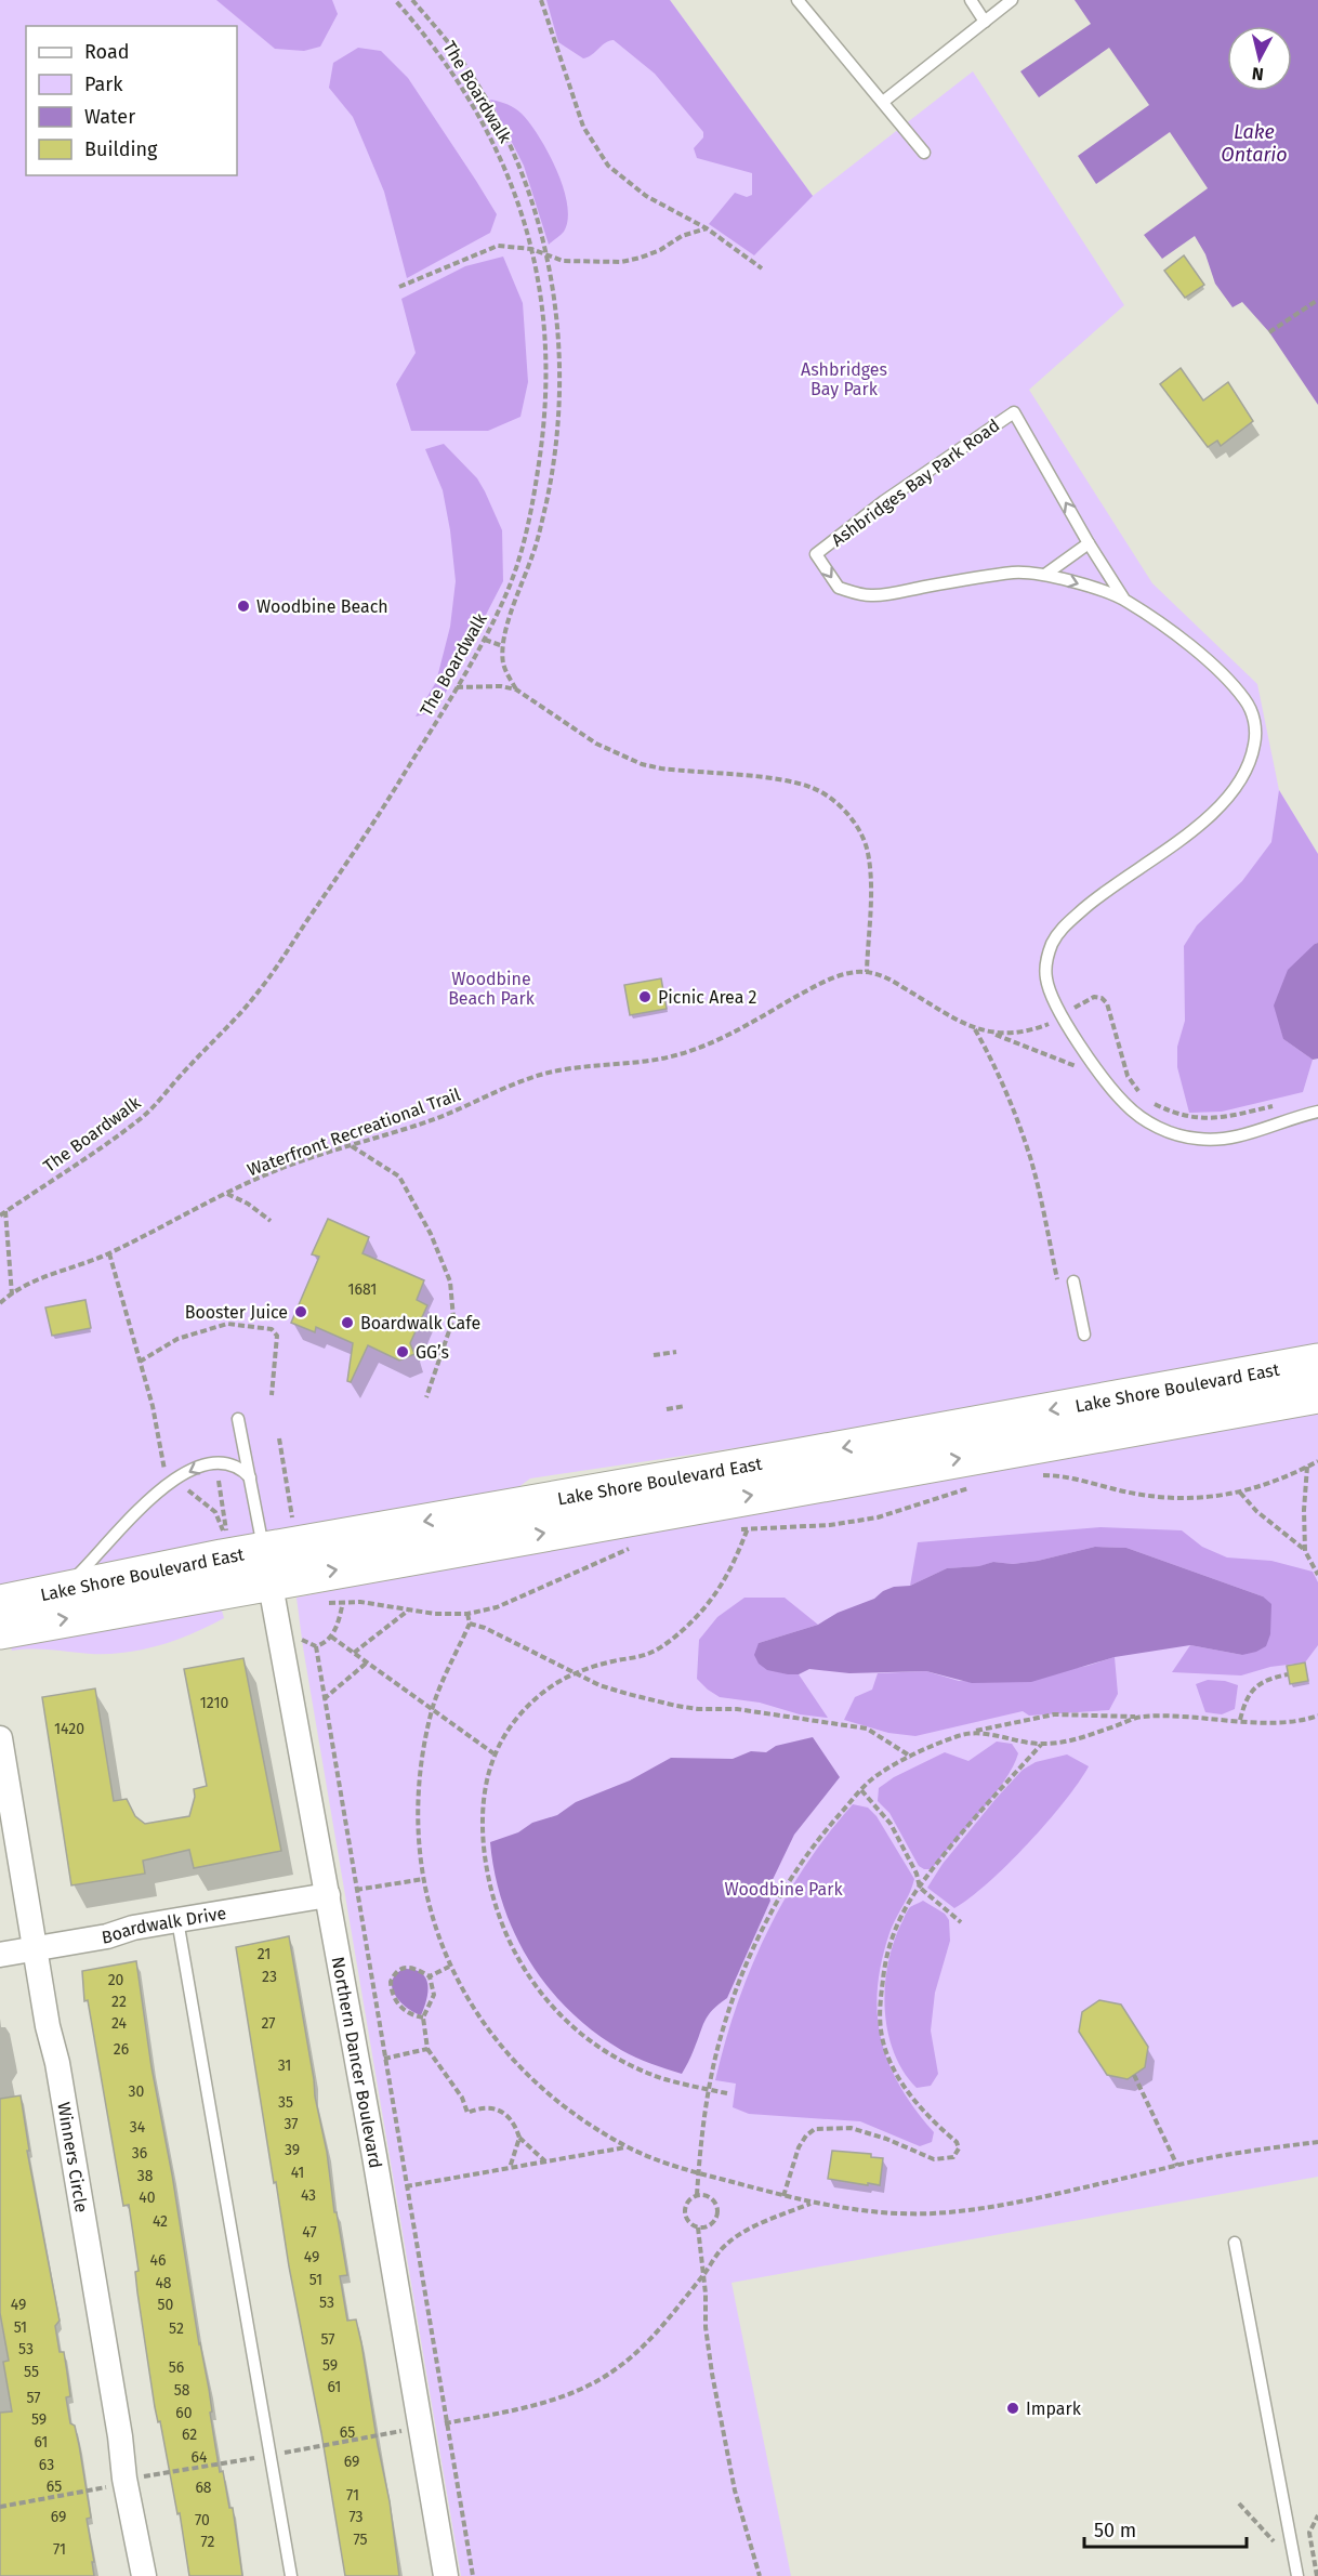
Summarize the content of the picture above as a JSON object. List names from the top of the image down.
{
  "streets": {
    "highway": ["Lake Shore Boulevard East"],
    "street": ["Boardwalk Drive", "Northern Dancer Boulevard", "Winners Circle"],
    "lane": ["Ashbridges Bay Park Road"],
    "path": ["The Boardwalk", "Waterfront Recreational Trail"]
  },
  "crossings": [
    ["Lake Shore Boulevard East", "Northern Dancer Boulevard"],
    ["Boardwalk Drive", "Northern Dancer Boulevard"],
    ["Boardwalk Drive", "Winners Circle"]
  ],
  "water": ["Lake Ontario"],
  "parks": ["Ashbridges Bay Park", "Woodbine Beach Park", "Woodbine Park"],
  "places": [
    "Woodbine Beach",
    "Picnic Area 2",
    "Booster Juice",
    "Boardwalk Cafe",
    "GG’s",
    "Impark"
  ],
  "house_numbers": [
    "1681",
    "1210",
    "1420",
    "21",
    "23",
    "20",
    "22",
    "24",
    "27",
    "26",
    "31",
    "30",
    "35",
    "37",
    "34",
    "39",
    "36",
    "41",
    "38",
    "43",
    "40",
    "42",
    "47",
    "49",
    "46",
    "51",
    "48",
    "53",
    "49",
    "50",
    "51",
    "52",
    "57",
    "53",
    "59",
    "56",
    "55",
    "61",
    "58",
    "57",
    "60",
    "59",
    "65",
    "62",
    "61",
    "64",
    "69",
    "63",
    "65",
    "68",
    "71",
    "69",
    "73",
    "70",
    "75",
    "72",
    "71"
  ],
  "legend": [
    "Road",
    "Park",
    "Water",
    "Building"
  ],
  "scale_bar": "50 m",
  "north": "bottom"
}
